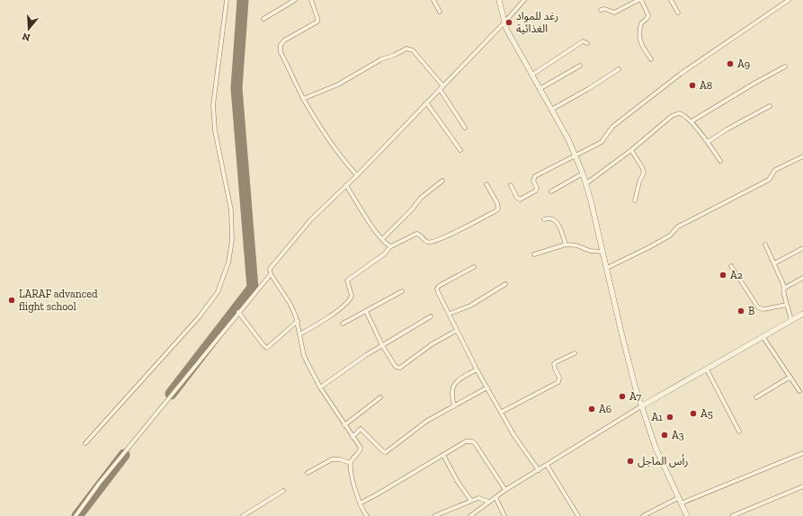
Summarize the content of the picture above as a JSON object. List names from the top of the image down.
{
  "places": [
    "رغد للمواد الغذائية",
    "A9",
    "A8",
    "A2",
    "LARAF advanced flight school",
    "B",
    "A7",
    "A6",
    "A5",
    "A1",
    "A3",
    "رأس الماجل"
  ],
  "north": "bottom"
}
